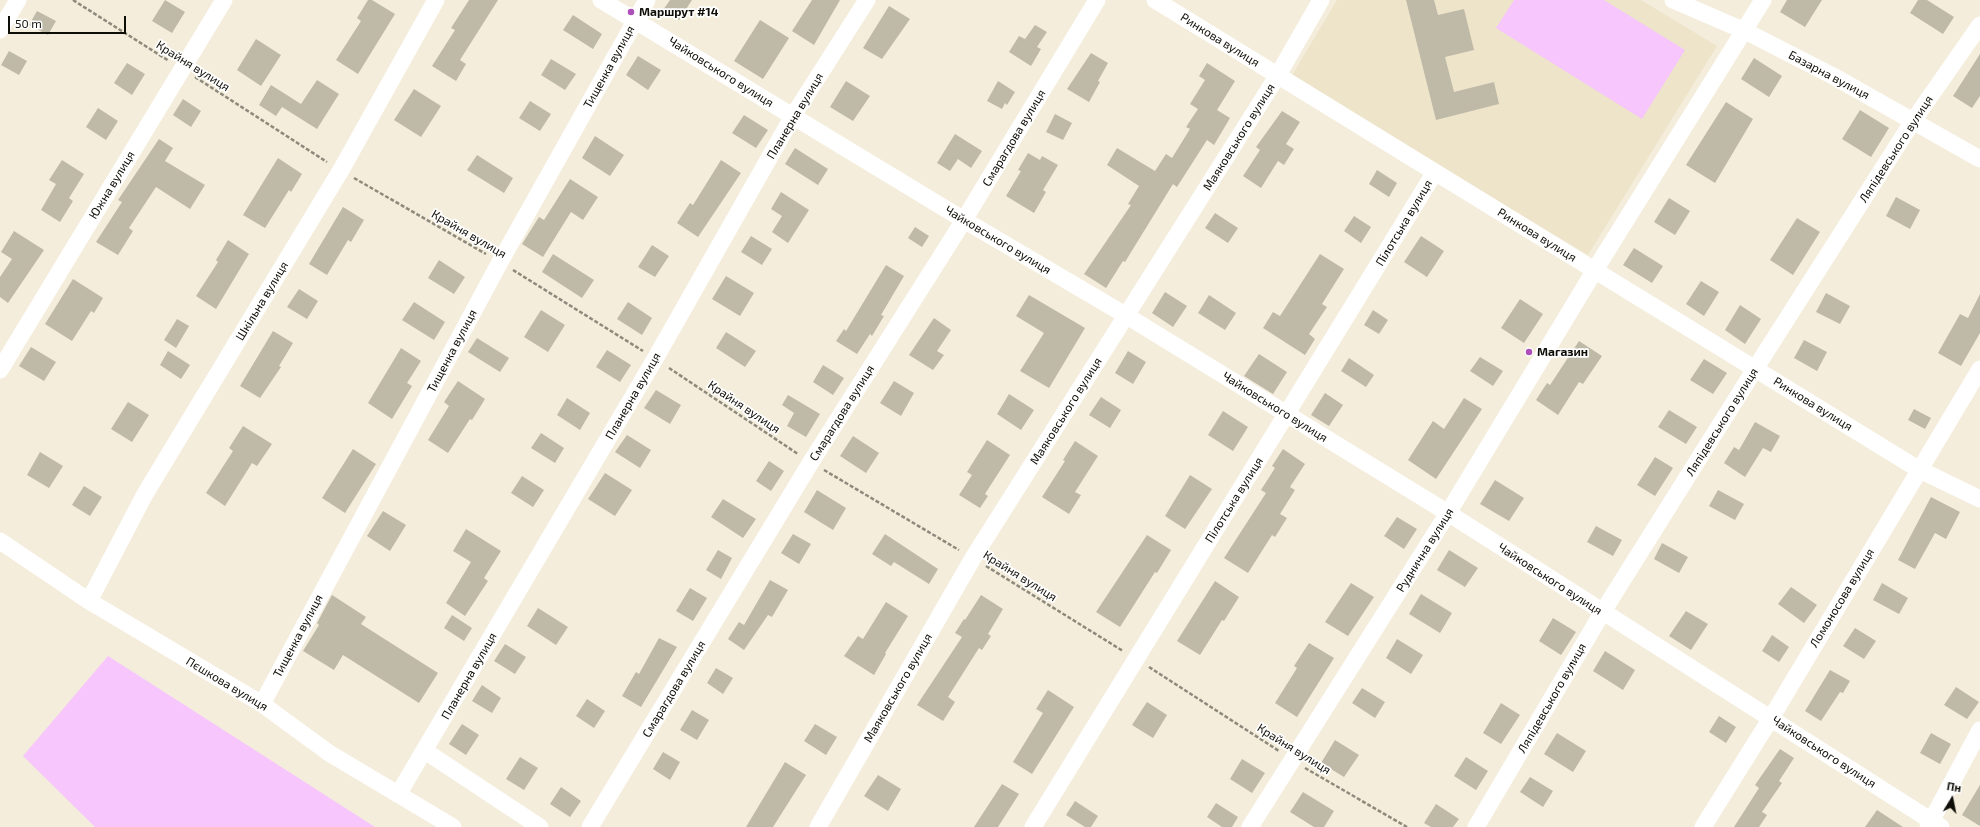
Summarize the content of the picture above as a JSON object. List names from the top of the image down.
{
  "streets": {
    "street": [
      "Ринкова вулиця",
      "Тищенка вулиця",
      "Чайковського вулиця",
      "Базарна вулиця",
      "Планерна вулиця",
      "Маяковського вулиця",
      "Смарагдова вулиця",
      "Ляпідевського вулиця",
      "Южна вулиця",
      "Пілотська вулиця",
      "Шкільна вулиця",
      "Руднична вулиця",
      "Ломоносова вулиця",
      "Пєшкова вулиця"
    ],
    "path": ["Крайня вулиця"]
  },
  "crossings": [
    ["Ринкова вулиця", "Маяковського вулиця"],
    ["Ринкова вулиця", "Ляпідевського вулиця"],
    ["Ринкова вулиця", "Пілотська вулиця"],
    ["Ринкова вулиця", "Руднична вулиця"],
    ["Ринкова вулиця", "Ломоносова вулиця"],
    ["Крайня вулиця", "Тищенка вулиця"],
    ["Крайня вулиця", "Планерна вулиця"],
    ["Крайня вулиця", "Маяковського вулиця"],
    ["Крайня вулиця", "Смарагдова вулиця"],
    ["Крайня вулиця", "Южна вулиця"],
    ["Крайня вулиця", "Пілотська вулиця"],
    ["Крайня вулиця", "Шкільна вулиця"],
    ["Крайня вулиця", "Руднична вулиця"],
    ["Тищенка вулиця", "Чайковського вулиця"],
    ["Тищенка вулиця", "Пєшкова вулиця"],
    ["Чайковського вулиця", "Планерна вулиця"],
    ["Чайковського вулиця", "Маяковського вулиця"],
    ["Чайковського вулиця", "Смарагдова вулиця"],
    ["Чайковського вулиця", "Ляпідевського вулиця"],
    ["Чайковського вулиця", "Пілотська вулиця"],
    ["Чайковського вулиця", "Руднична вулиця"],
    ["Чайковського вулиця", "Ломоносова вулиця"],
    ["Базарна вулиця", "Ляпідевського вулиця"],
    ["Базарна вулиця", "Руднична вулиця"],
    ["Планерна вулиця", "Пєшкова вулиця"],
    ["Шкільна вулиця", "Пєшкова вулиця"]
  ],
  "places": ["Маршрут #14", "Магазин"],
  "scale_bar": "50 m",
  "north": "top"
}
